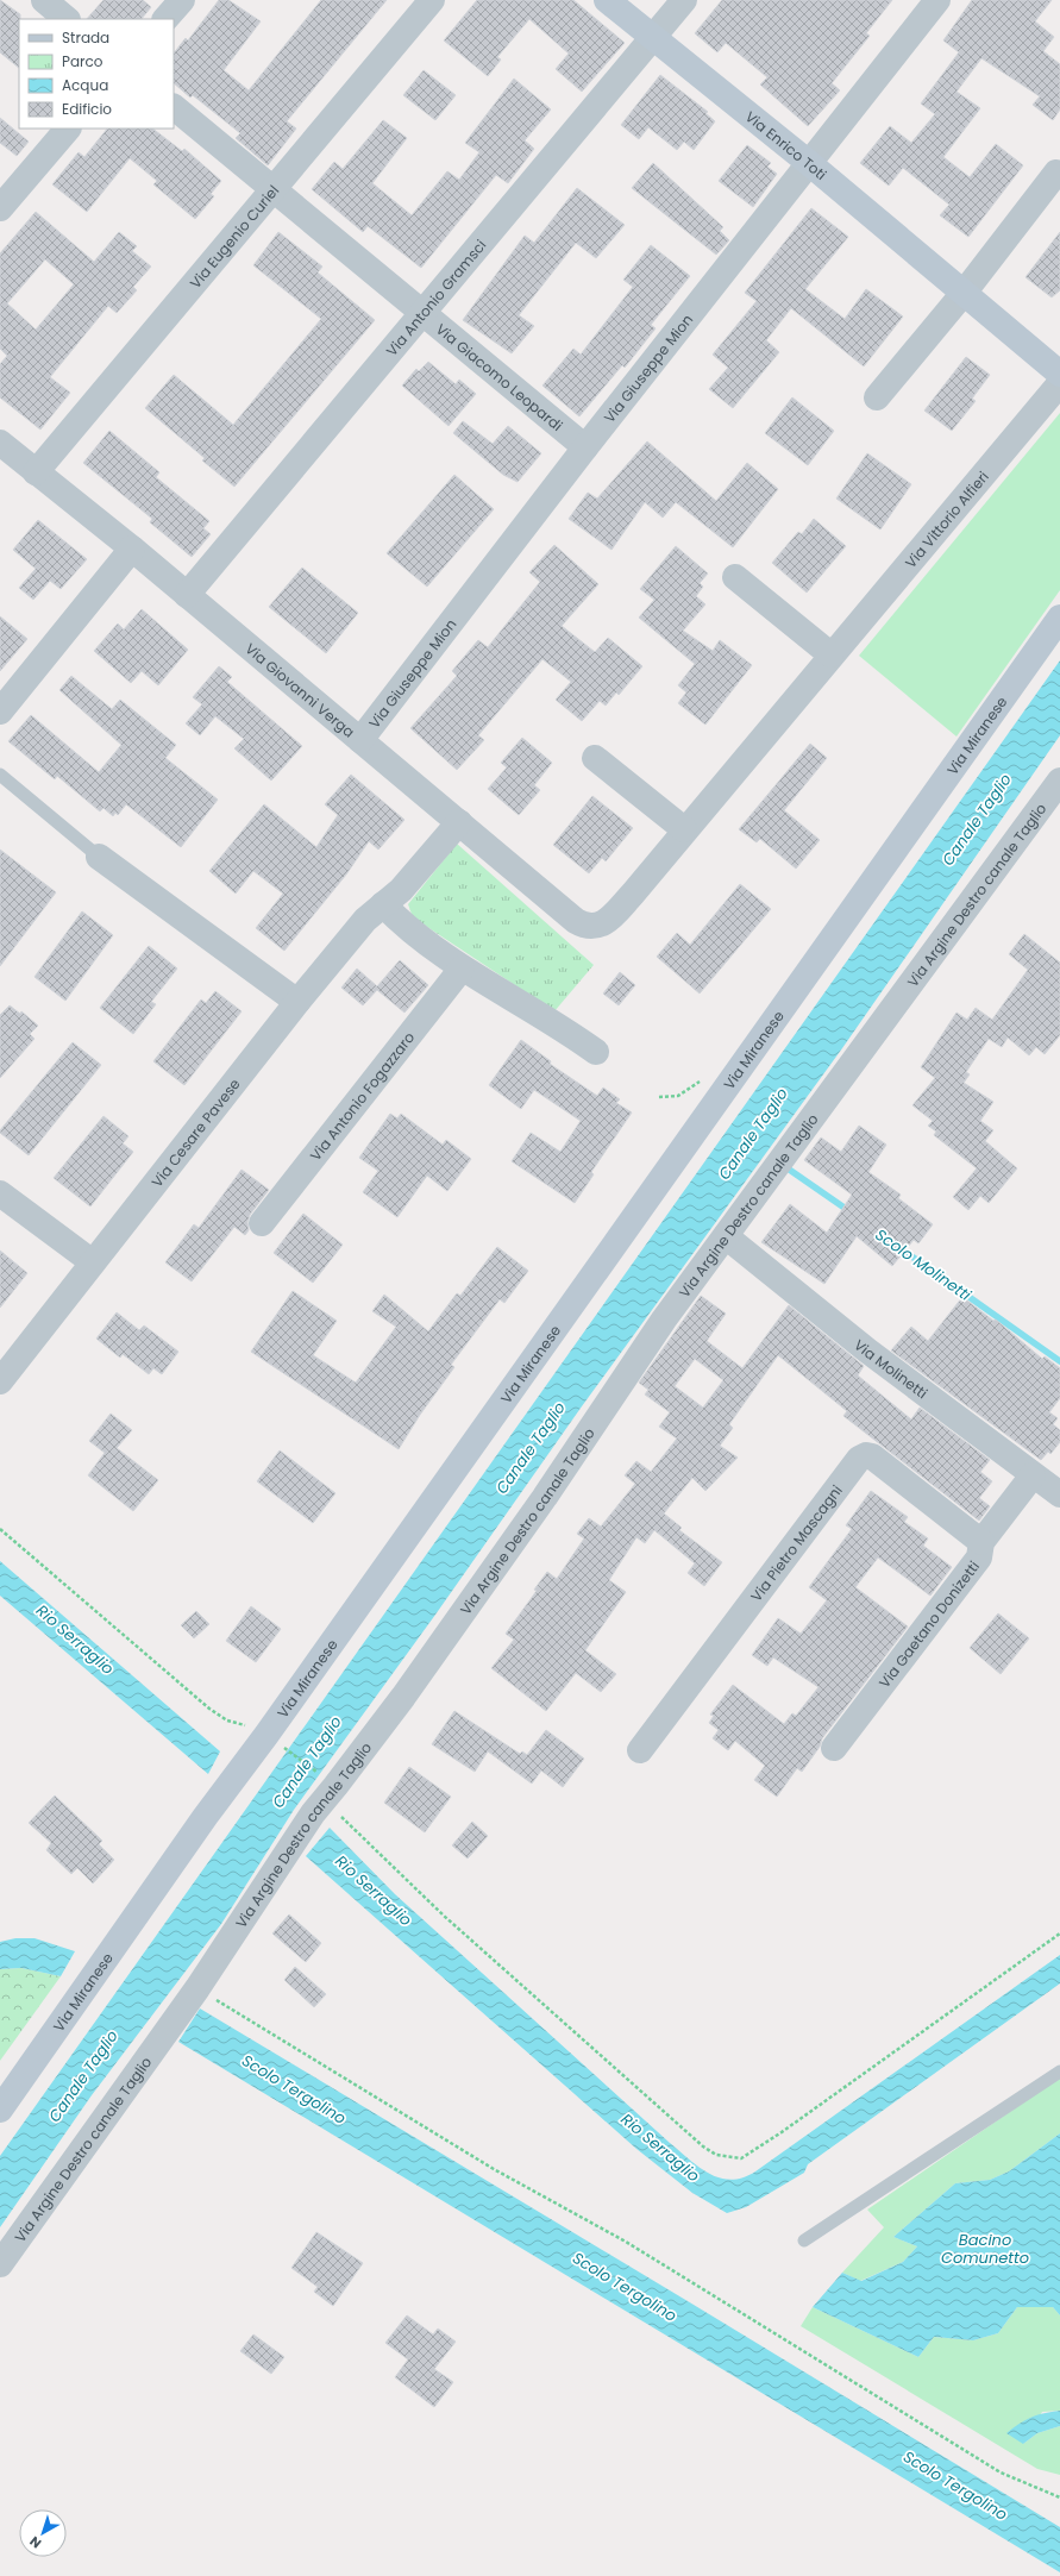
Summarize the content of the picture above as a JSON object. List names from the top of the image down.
{
  "streets": {
    "main road": ["Via Enrico Toti", "Via Miranese"],
    "street": [
      "Via Eugenio Curiel",
      "Via Antonio Gramsci",
      "Via Giuseppe Mion",
      "Via Giacomo Leopardi",
      "Via Vittorio Alfieri",
      "Via Giovanni Verga",
      "Via Argine Destro canale Taglio",
      "Via Antonio Fogazzaro",
      "Via Cesare Pavese",
      "Via Molinetti",
      "Via Pietro Mascagni",
      "Via Gaetano Donizetti"
    ]
  },
  "crossings": [
    ["Via Enrico Toti", "Via Antonio Gramsci"],
    ["Via Enrico Toti", "Via Giuseppe Mion"],
    ["Via Eugenio Curiel", "Via Giacomo Leopardi"],
    ["Via Eugenio Curiel", "Via Giovanni Verga"],
    ["Via Antonio Gramsci", "Via Giacomo Leopardi"],
    ["Via Antonio Gramsci", "Via Giovanni Verga"],
    ["Via Giuseppe Mion", "Via Giacomo Leopardi"],
    ["Via Giuseppe Mion", "Via Giovanni Verga"],
    ["Via Vittorio Alfieri", "Via Giovanni Verga"],
    ["Via Giovanni Verga", "Via Cesare Pavese"],
    ["Via Argine Destro canale Taglio", "Via Molinetti"],
    ["Via Molinetti", "Via Gaetano Donizetti"],
    ["Via Pietro Mascagni", "Via Gaetano Donizetti"]
  ],
  "water": [
    "Canale Taglio",
    "Scolo Molinetti",
    "Rio Serraglio",
    "Scolo Tergolino",
    "Bacino Comunetto"
  ],
  "legend": [
    "Strada",
    "Parco",
    "Acqua",
    "Edificio"
  ],
  "north": "bottom left"
}
